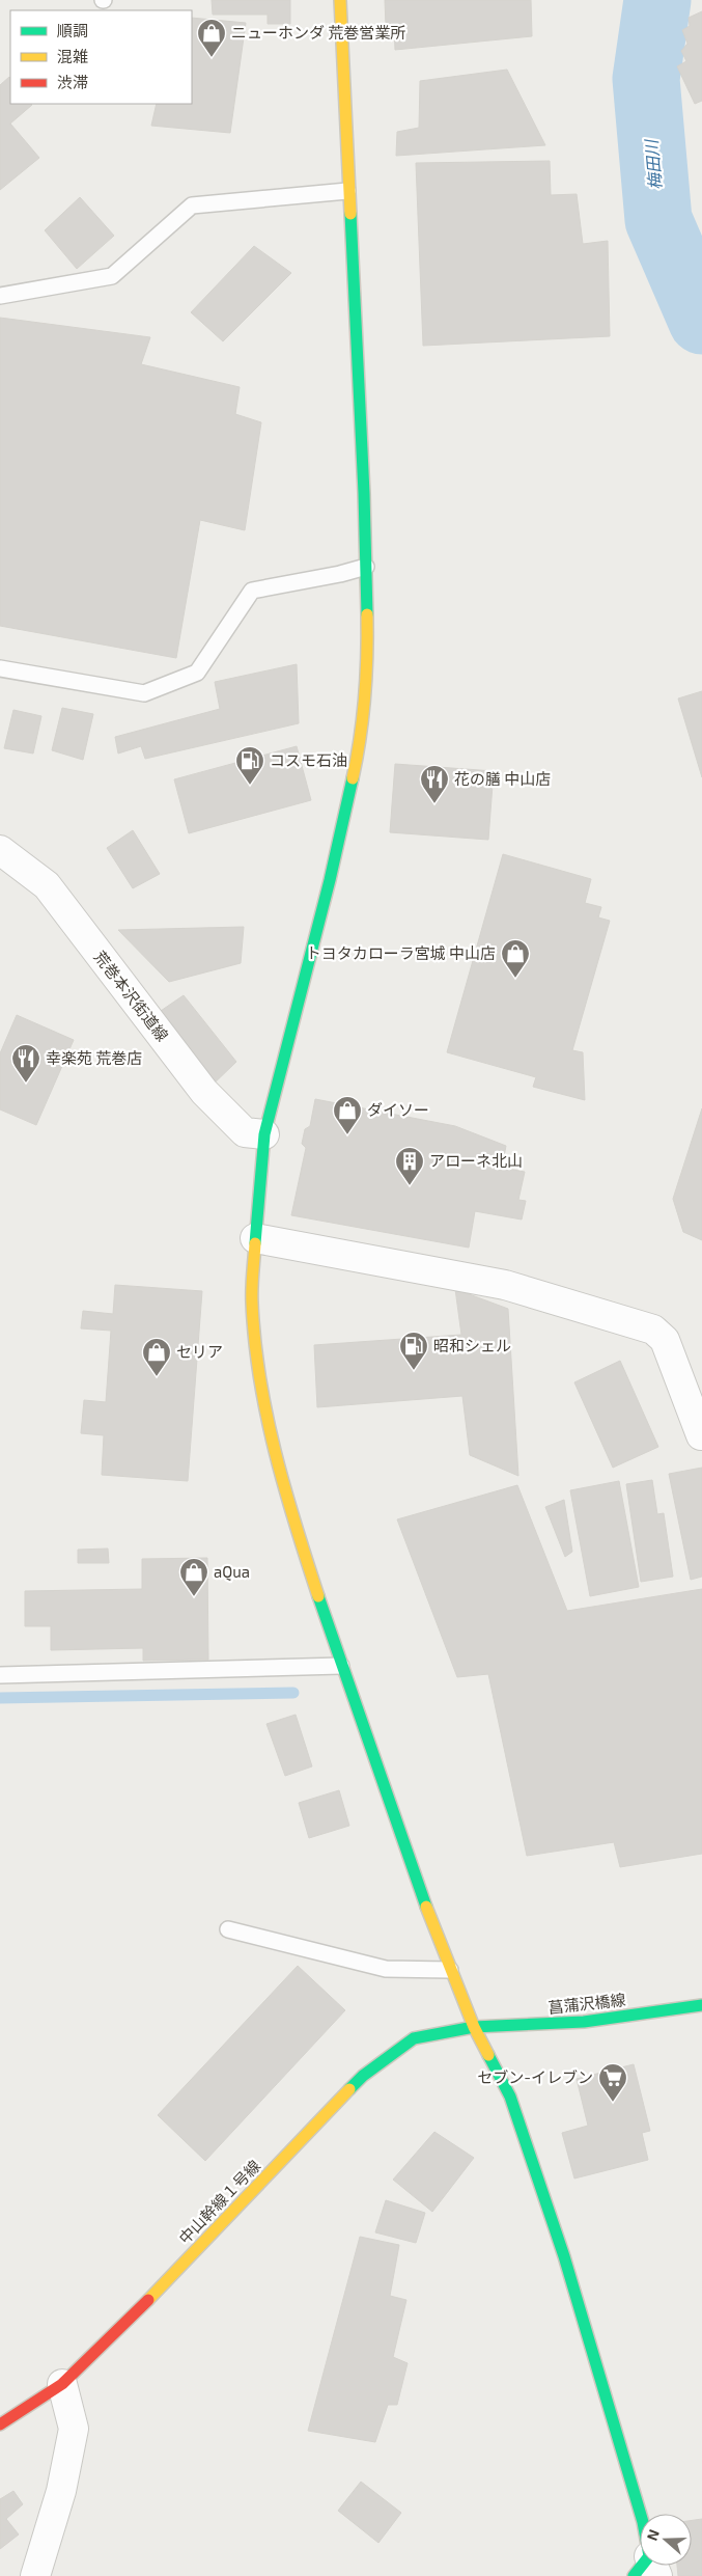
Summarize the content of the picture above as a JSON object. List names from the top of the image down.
{
  "streets": {
    "street": ["荒巻本沢街道線", "菖蒲沢橋線", "中山幹線１号線"]
  },
  "crossings": [
    ["菖蒲沢橋線", "中山幹線１号線"]
  ],
  "water": ["梅田川"],
  "places": {
    "shop": [
      "ニューホンダ 荒巻営業所",
      "トヨタカローラ宮城 中山店",
      "ダイソー",
      "セリア",
      "aQua"
    ],
    "fuel station": ["コスモ石油", "昭和シェル"],
    "restaurant": ["花の膳 中山店", "幸楽苑 荒巻店"],
    "building": ["アローネ北山"],
    "supermarket": ["セブン-イレブン"]
  },
  "legend": ["順調", "混雑", "渋滞"],
  "north": "left"
}
